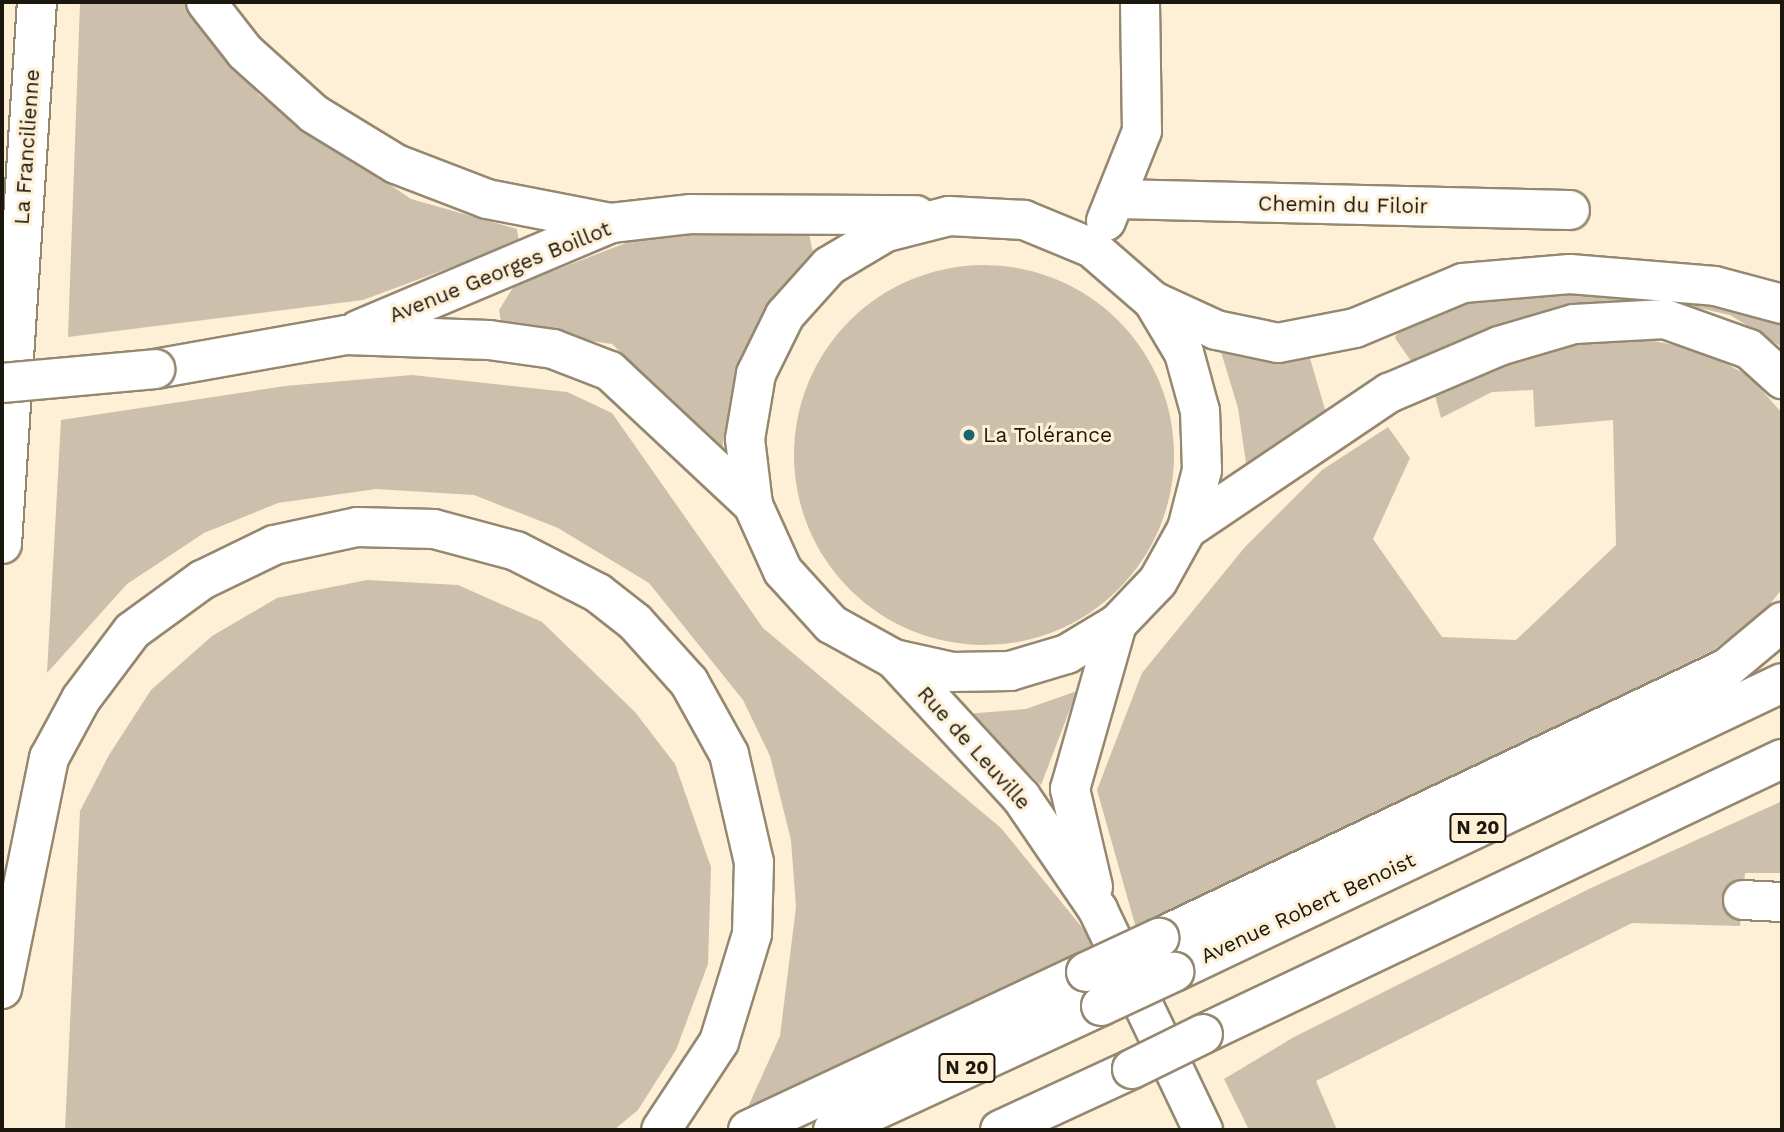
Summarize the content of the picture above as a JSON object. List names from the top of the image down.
{
  "streets": {
    "main road": [
      "La Francilienne",
      "Chemin du Filoir",
      "Avenue Georges Boillot",
      "Rue de Leuville",
      "N 20",
      "Avenue Robert Benoist"
    ]
  },
  "places": ["La Tolérance"]
}
